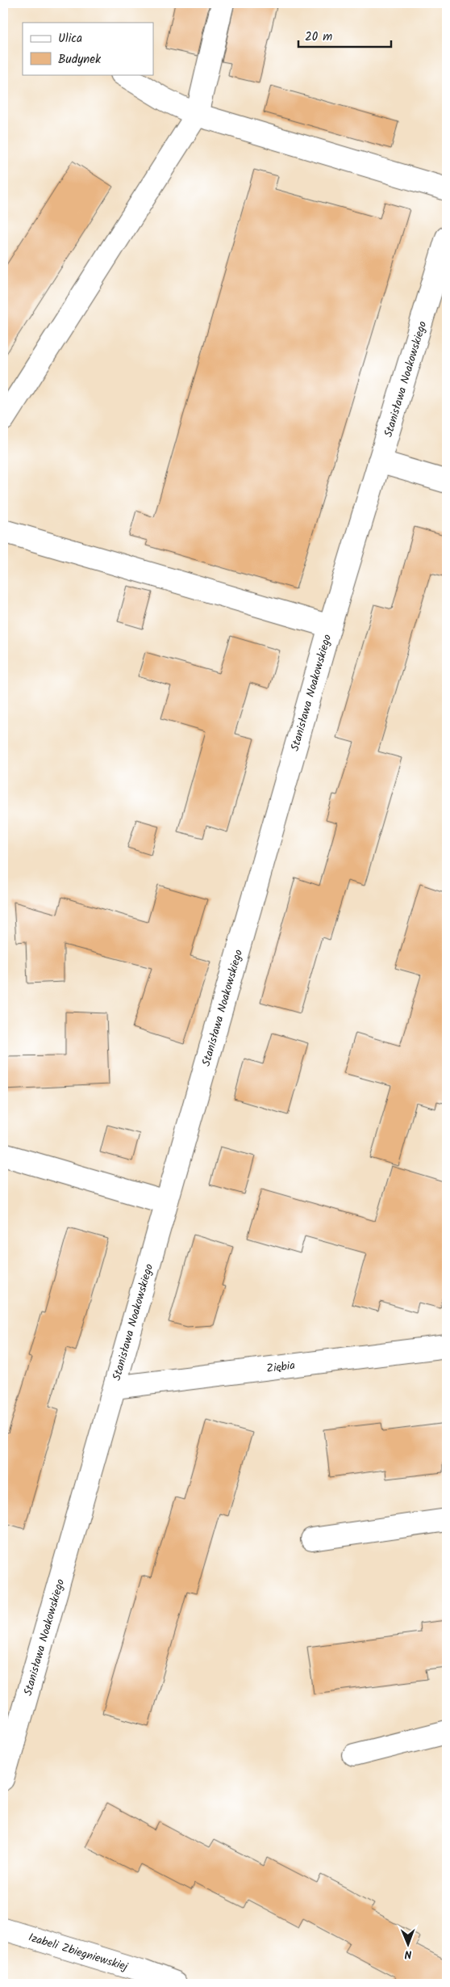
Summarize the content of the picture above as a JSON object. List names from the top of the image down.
{
  "streets": {
    "street": ["Stanisława Noakowskiego", "Ziębia", "Izabeli Zbiegniewskiej"]
  },
  "crossings": [
    ["Stanisława Noakowskiego", "Ziębia"]
  ],
  "legend": ["Ulica", "Budynek"],
  "scale_bar": "20 m",
  "north": "bottom"
}
